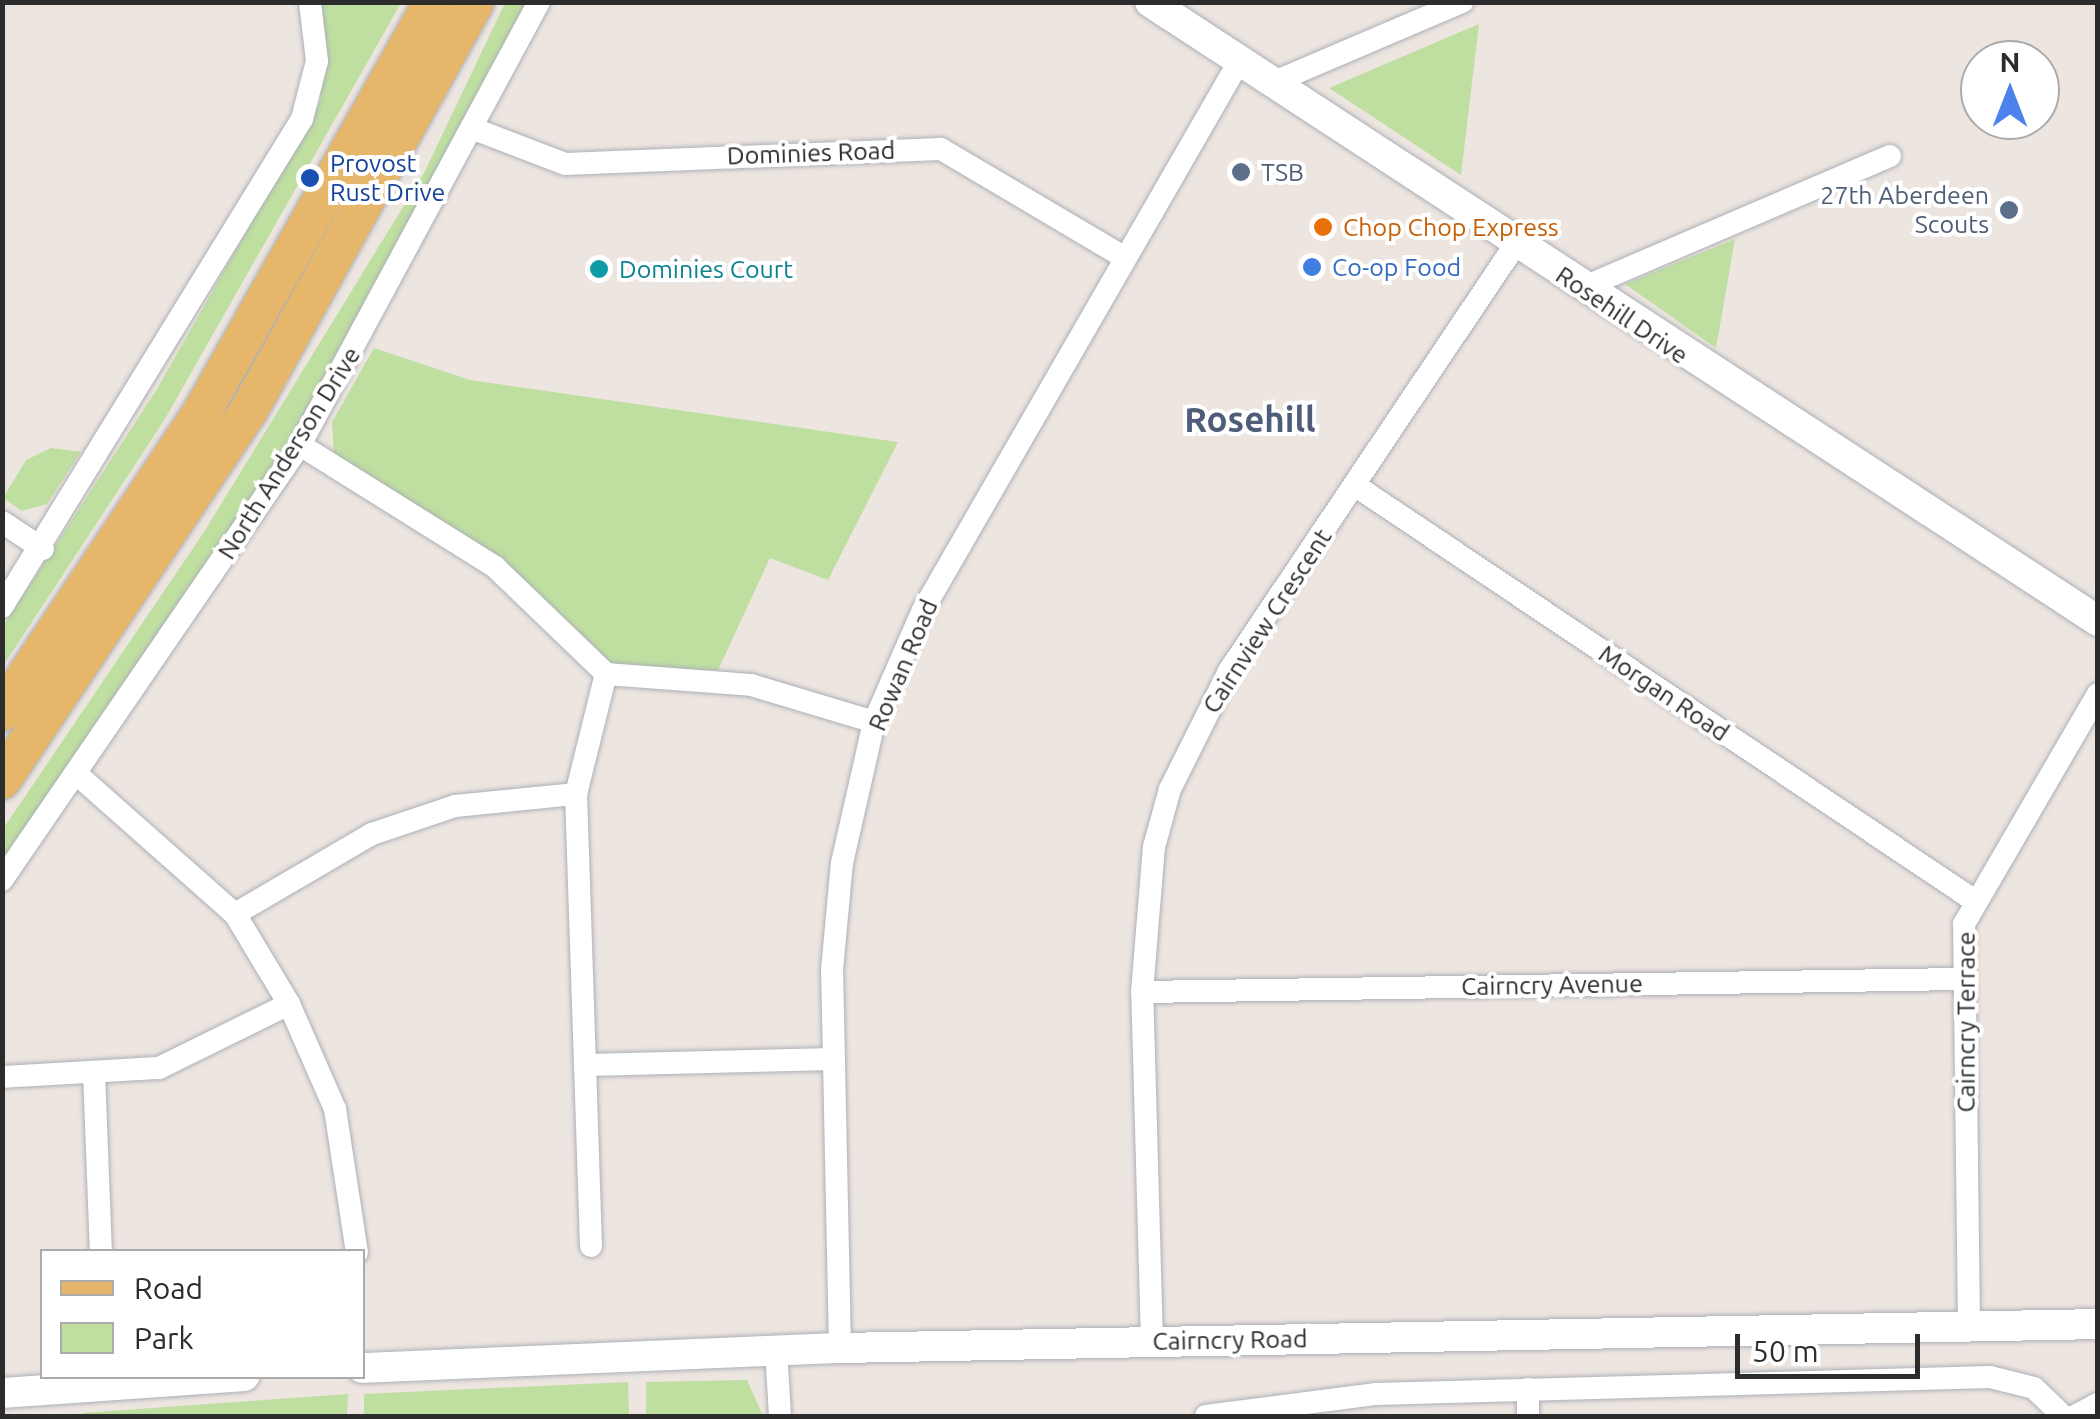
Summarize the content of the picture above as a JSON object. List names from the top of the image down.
{
  "streets": {
    "street": [
      "Dominies Road",
      "Rosehill Drive",
      "North Anderson Drive",
      "Cairnview Crescent",
      "Rowan Road",
      "Morgan Road",
      "Cairncry Avenue",
      "Cairncry Terrace",
      "Cairncry Road"
    ]
  },
  "crossings": [
    ["Dominies Road", "North Anderson Drive"],
    ["Dominies Road", "Rowan Road"],
    ["Rosehill Drive", "Cairnview Crescent"],
    ["Rosehill Drive", "Rowan Road"],
    ["Cairnview Crescent", "Morgan Road"],
    ["Cairnview Crescent", "Cairncry Avenue"],
    ["Cairnview Crescent", "Cairncry Road"],
    ["Rowan Road", "Cairncry Road"],
    ["Morgan Road", "Cairncry Terrace"],
    ["Cairncry Avenue", "Cairncry Terrace"],
    ["Cairncry Terrace", "Cairncry Road"]
  ],
  "districts": ["Rosehill"],
  "places": [
    "TSB",
    "Provost Rust Drive",
    "27th Aberdeen Scouts",
    "Chop Chop Express",
    "Co-op Food",
    "Dominies Court"
  ],
  "legend": ["Road", "Park"],
  "scale_bar": "50 m",
  "north": "top"
}
